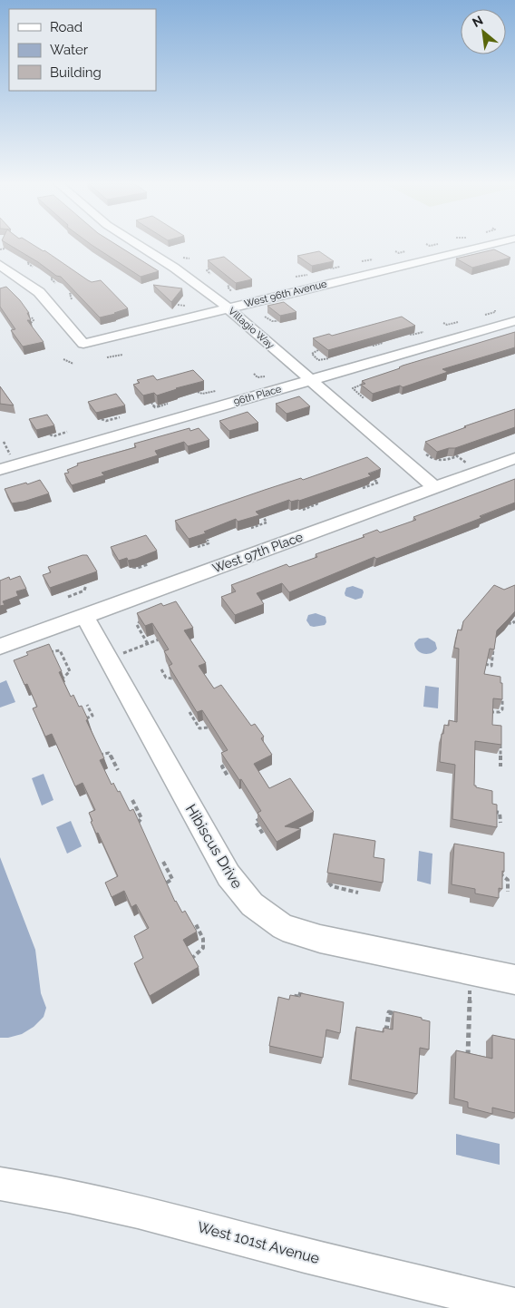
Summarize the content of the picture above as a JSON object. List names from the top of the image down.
{
  "streets": {
    "street": [
      "West 96th Avenue",
      "Villagio Way",
      "96th Place",
      "West 97th Place",
      "Hibiscus Drive",
      "West 101st Avenue"
    ]
  },
  "crossings": [
    ["West 96th Avenue", "Villagio Way"],
    ["Villagio Way", "96th Place"],
    ["Villagio Way", "West 97th Place"],
    ["West 97th Place", "Hibiscus Drive"]
  ],
  "legend": ["Road", "Water", "Building"],
  "north": "top left"
}
